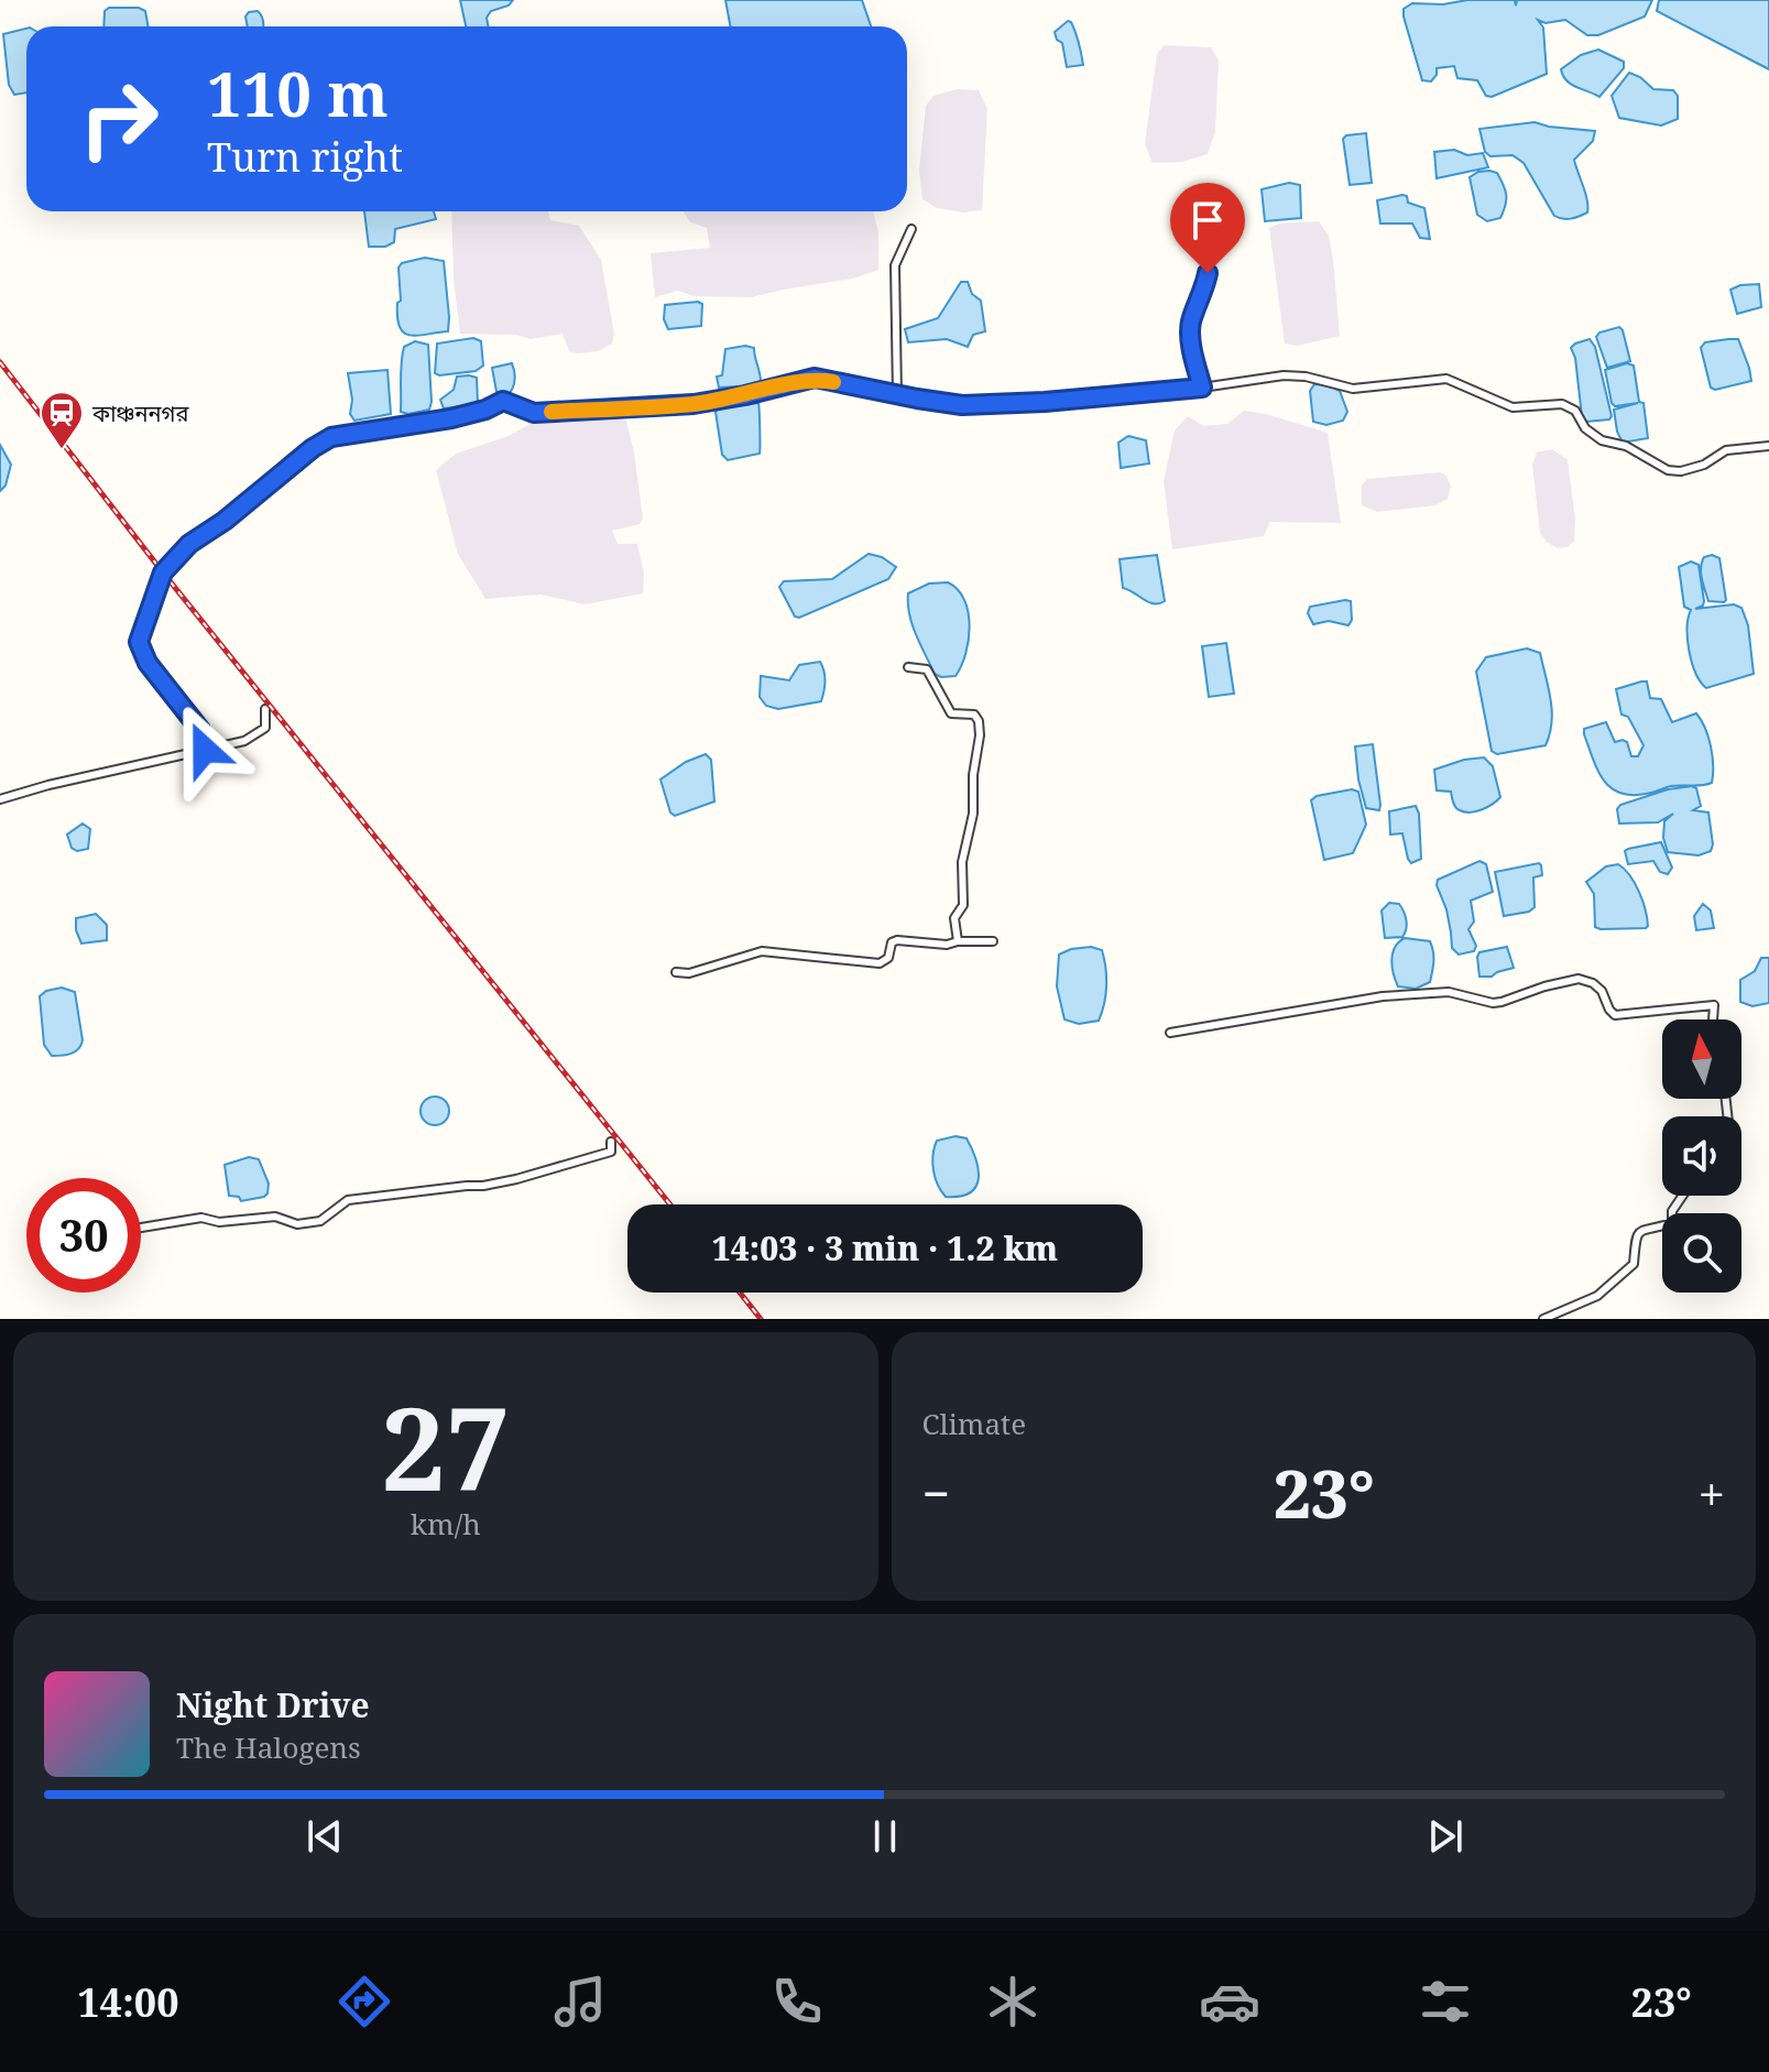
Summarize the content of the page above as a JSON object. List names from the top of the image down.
{
  "places": {
    "station": ["কাঞ্চননগর"]
  },
  "north": "top",
  "page": {
    "turn": ["110 m", "Turn right"],
    "limit": "30",
    "trip": "14:03 · 3 min · 1.2 km",
    "tile": [
      ["27", "km/h"],
      "Climate"
    ],
    "heat": ["−", "23°", "+"],
    "song": ["Night Drive", "The Halogens"],
    "tabs": ["14:00", "23°"]
  }
}
